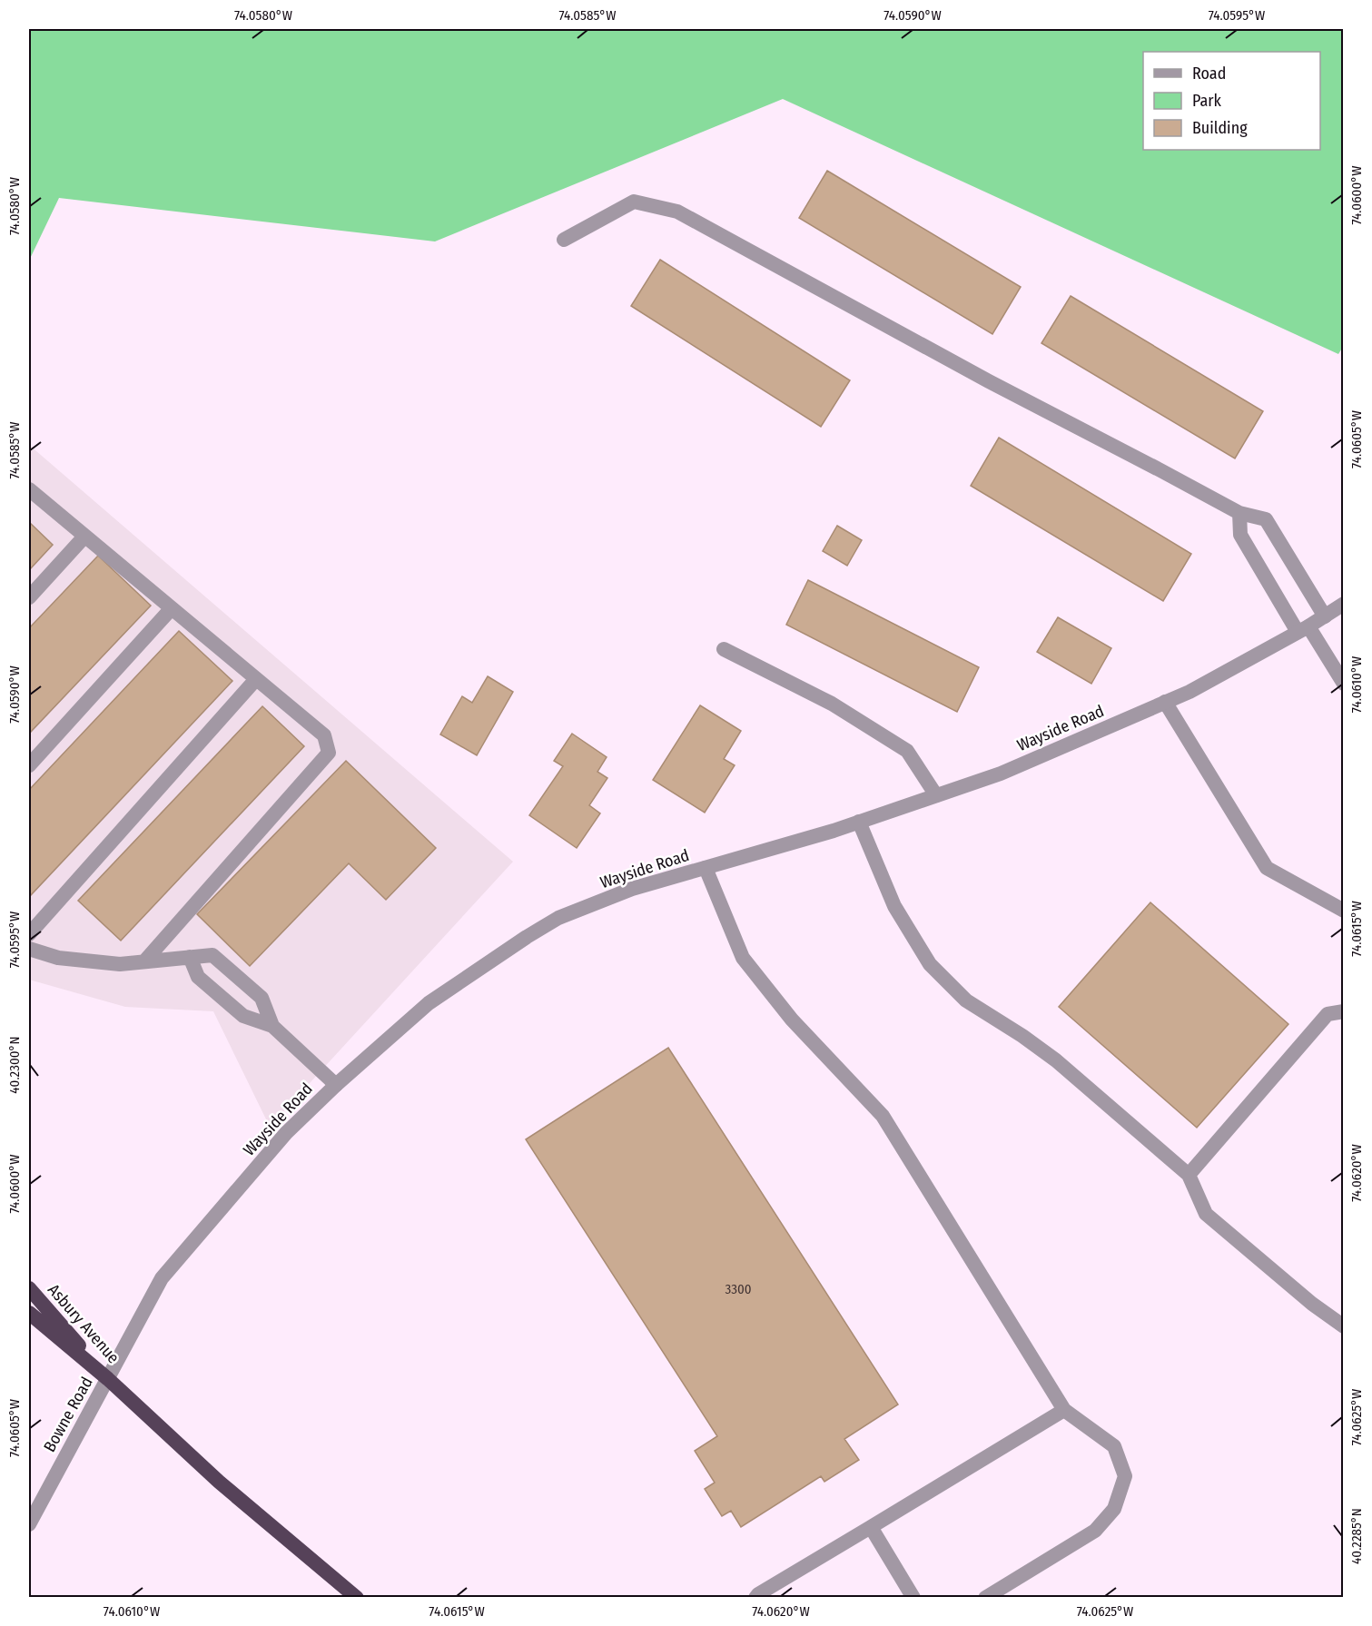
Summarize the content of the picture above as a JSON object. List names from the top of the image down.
{
  "streets": {
    "highway": ["Asbury Avenue"],
    "street": ["Wayside Road", "Bowne Road"]
  },
  "crossings": [
    ["Wayside Road", "Asbury Avenue"],
    ["Wayside Road", "Bowne Road"],
    ["Asbury Avenue", "Bowne Road"]
  ],
  "house_numbers": ["3300"],
  "legend": ["Road", "Park", "Building"],
  "coordinates": [
    "74.0580°W",
    "74.0585°W",
    "74.0590°W",
    "74.0595°W",
    "74.0600°W",
    "74.0605°W",
    "74.0610°W",
    "74.0615°W",
    "40.2300°N",
    "74.0620°W",
    "74.0625°W",
    "40.2285°N"
  ]
}
